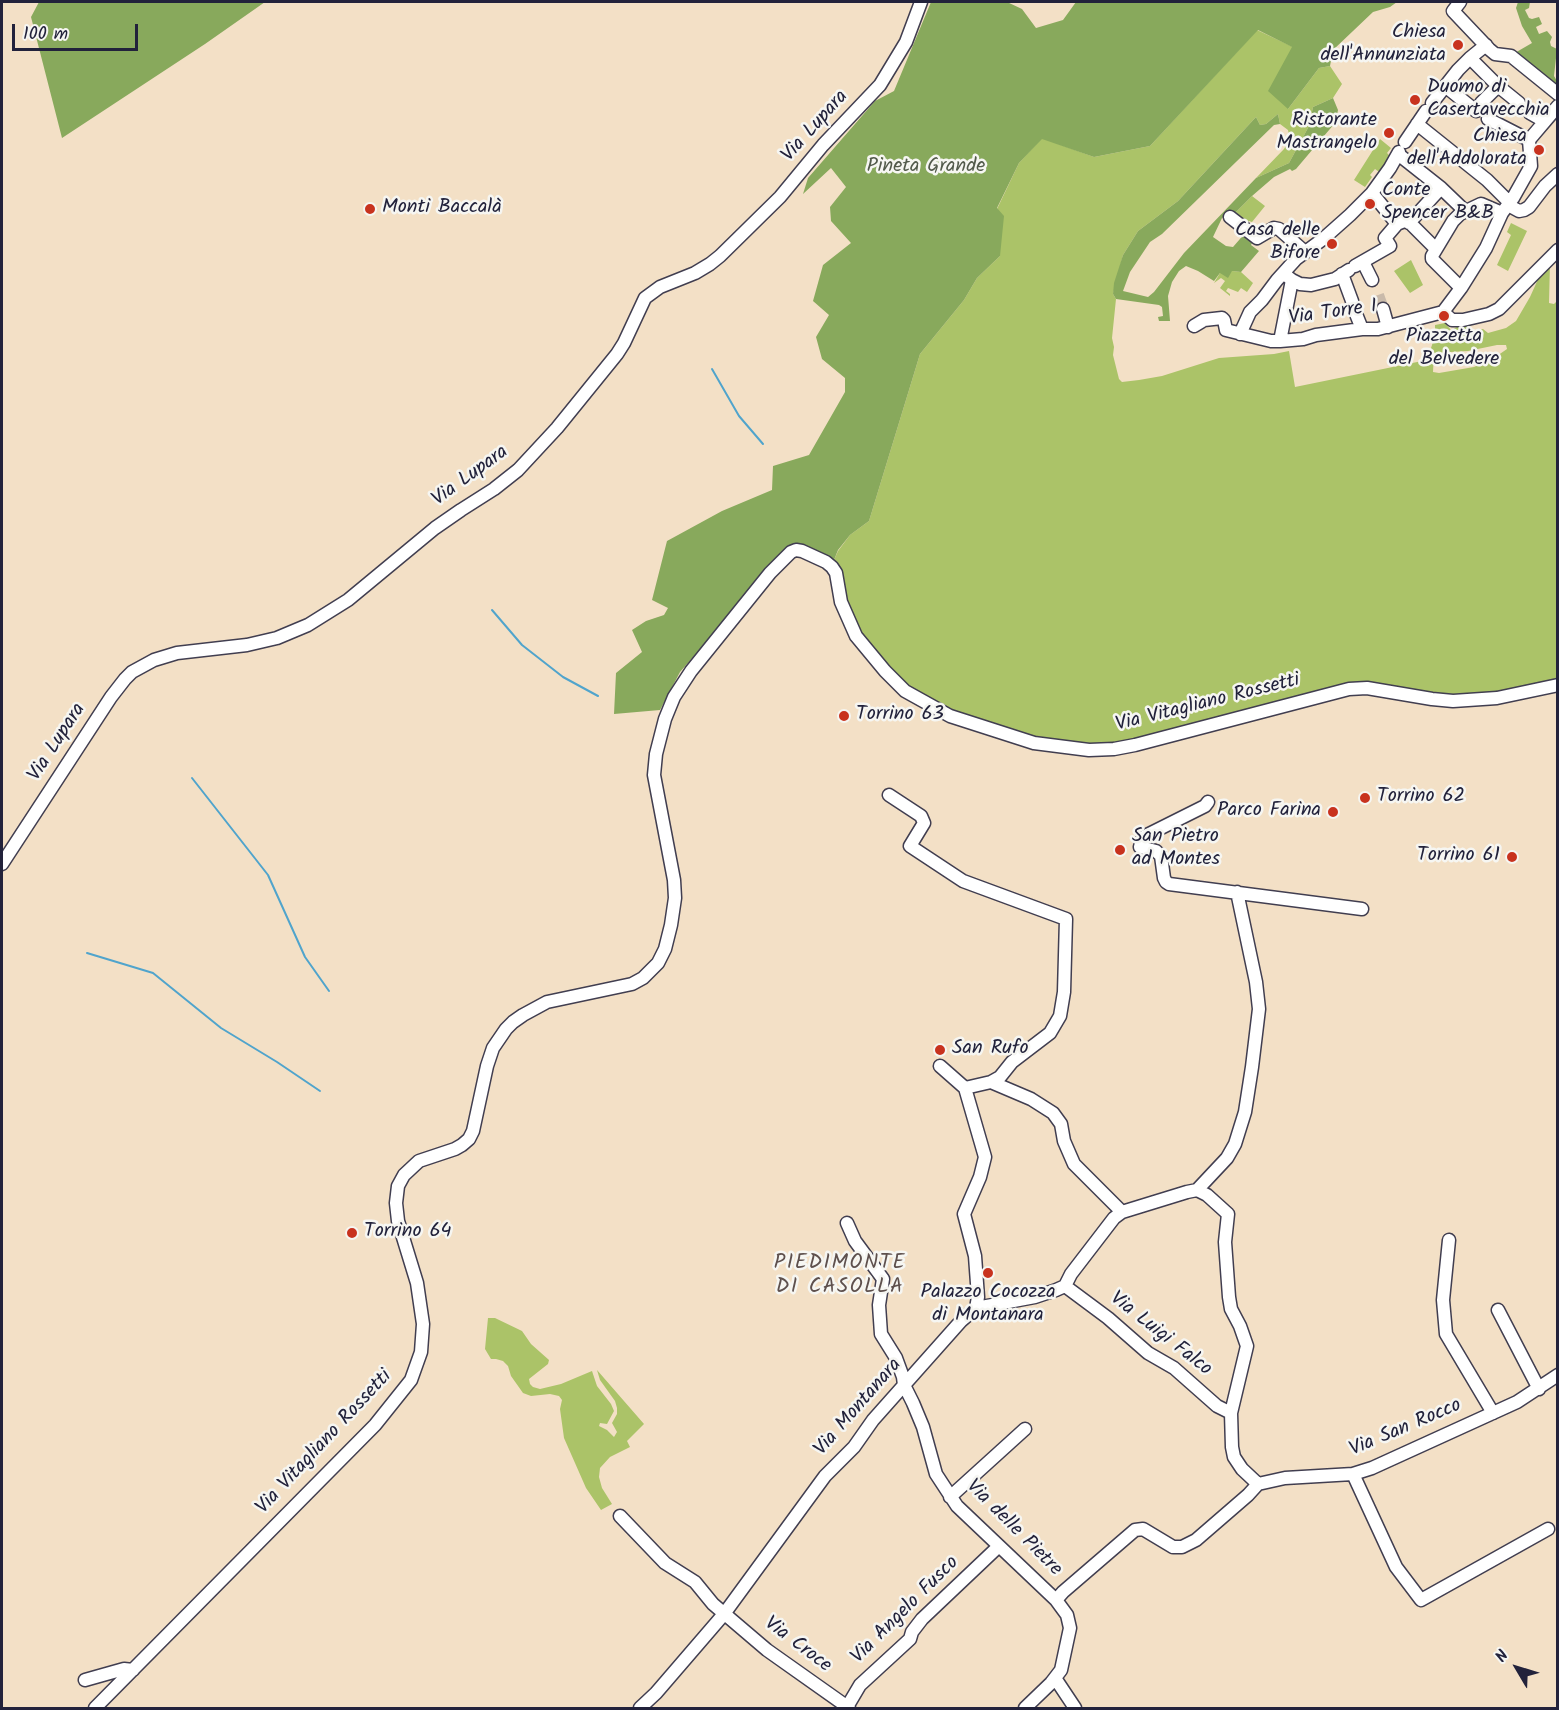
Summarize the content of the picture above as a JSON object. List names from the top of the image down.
{
  "streets": {
    "street": [
      "Via Lupara",
      "Via Torre I",
      "Via Vitagliano Rossetti",
      "Via Luigi Falco",
      "Via Montanara",
      "Via San Rocco",
      "Via delle Pietre",
      "Via Angelo Fusco",
      "Via Croce"
    ]
  },
  "crossings": [
    ["Via Montanara", "Via delle Pietre"],
    ["Via Montanara", "Via Croce"],
    ["Via delle Pietre", "Via Angelo Fusco"],
    ["Via Angelo Fusco", "Via Croce"]
  ],
  "districts": ["PIEDIMONTE DI CASOLLA"],
  "parks": ["Pineta Grande"],
  "places": [
    "Chiesa dell'Annunziata",
    "Duomo di Casertavecchia",
    "Ristorante Mastrangelo",
    "Chiesa dell'Addolorata",
    "Conte Spencer B&B",
    "Monti Baccalà",
    "Casa delle Bifore",
    "Piazzetta del Belvedere",
    "Torrino 63",
    "Torrino 62",
    "Parco Farina",
    "San Pietro ad Montes",
    "Torrino 61",
    "San Rufo",
    "Torrino 64",
    "Palazzo Cocozza di Montanara"
  ],
  "scale_bar": "100 m",
  "north": "top left"
}
